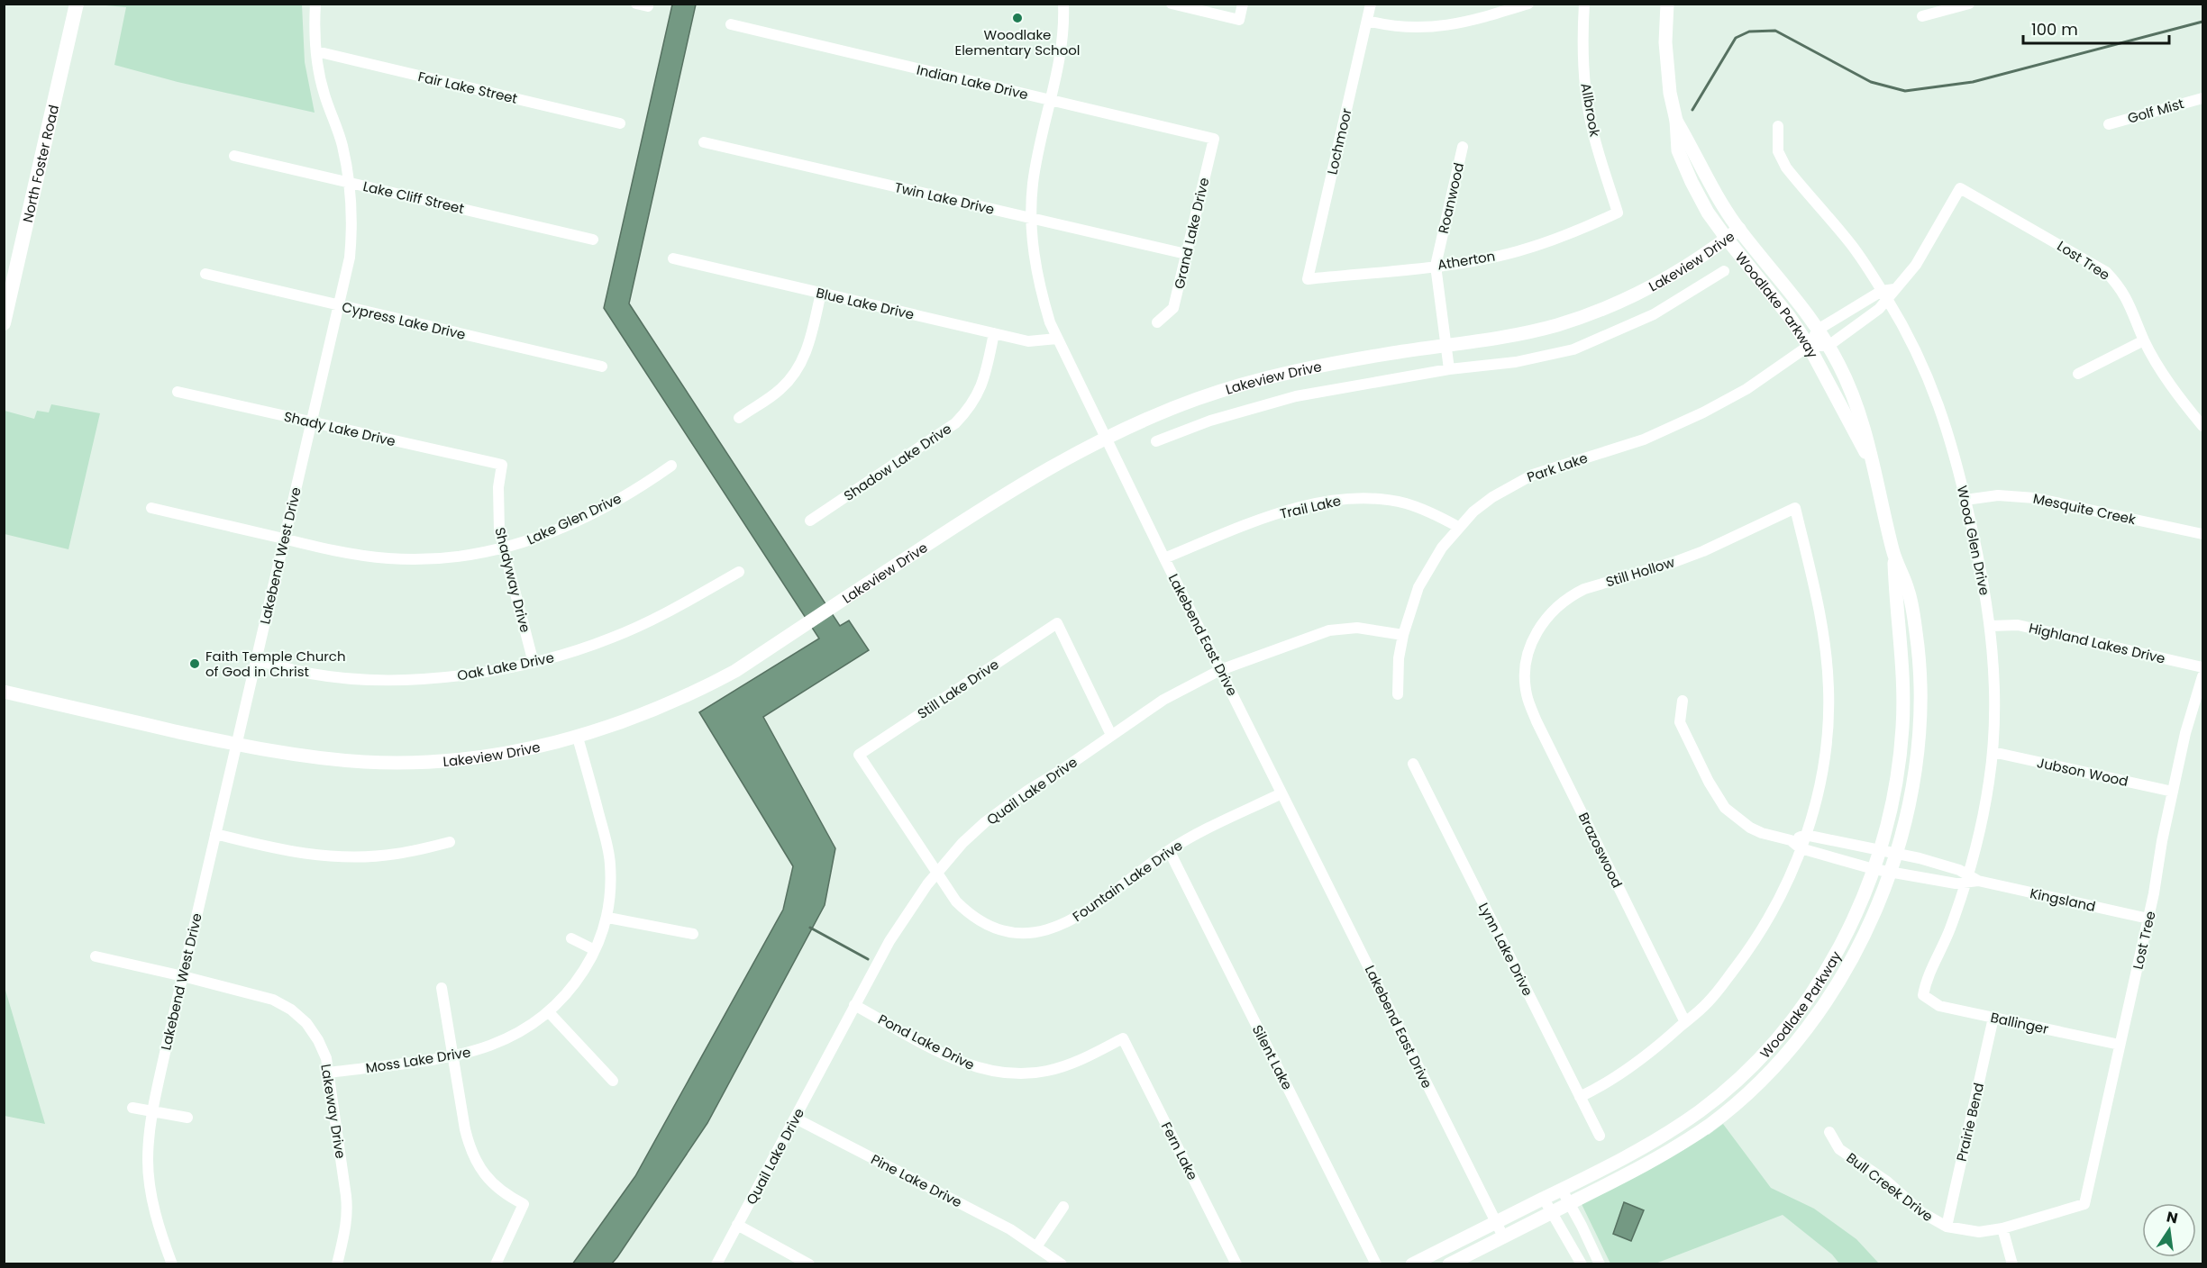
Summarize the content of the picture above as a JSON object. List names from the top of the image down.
{
  "streets": {
    "main road": ["North Foster Road"],
    "street": [
      "Indian Lake Drive",
      "Fair Lake Street",
      "Allbrook",
      "Golf Mist",
      "Lochmoor",
      "Lake Cliff Street",
      "Twin Lake Drive",
      "Roanwood",
      "Grand Lake Drive",
      "Atherton",
      "Lakeview Drive",
      "Lost Tree",
      "Blue Lake Drive",
      "Woodlake Parkway",
      "Cypress Lake Drive",
      "Shady Lake Drive",
      "Shadow Lake Drive",
      "Park Lake",
      "Trail Lake",
      "Mesquite Creek",
      "Lake Glen Drive",
      "Wood Glen Drive",
      "Lakebend West Drive",
      "Still Hollow",
      "Shadyway Drive",
      "Lakebend East Drive",
      "Highland Lakes Drive",
      "Oak Lake Drive",
      "Still Lake Drive",
      "Jubson Wood",
      "Quail Lake Drive",
      "Brazoswood",
      "Fountain Lake Drive",
      "Kingsland",
      "Lynn Lake Drive",
      "Ballinger",
      "Pond Lake Drive",
      "Silent Lake",
      "Moss Lake Drive",
      "Lakeway Drive",
      "Prairie Bend",
      "Fern Lake",
      "Pine Lake Drive",
      "Bull Creek Drive"
    ]
  },
  "crossings": [
    ["Indian Lake Drive", "Grand Lake Drive"],
    ["Indian Lake Drive", "Lakebend East Drive"],
    ["Fair Lake Street", "Lakebend West Drive"],
    ["Allbrook", "Atherton"],
    ["Lochmoor", "Atherton"],
    ["Lake Cliff Street", "Lakebend West Drive"],
    ["Twin Lake Drive", "Grand Lake Drive"],
    ["Twin Lake Drive", "Lakebend East Drive"],
    ["Roanwood", "Atherton"],
    ["Roanwood", "Lakeview Drive"],
    ["Lakeview Drive", "Woodlake Parkway"],
    ["Lakeview Drive", "Lakebend West Drive"],
    ["Lakeview Drive", "Lakebend East Drive"],
    ["Lakeview Drive", "Moss Lake Drive"],
    ["Lost Tree", "Wood Glen Drive"],
    ["Lost Tree", "Jubson Wood"],
    ["Lost Tree", "Kingsland"],
    ["Lost Tree", "Ballinger"],
    ["Lost Tree", "Bull Creek Drive"],
    ["Blue Lake Drive", "Shadow Lake Drive"],
    ["Blue Lake Drive", "Lakebend East Drive"],
    ["Woodlake Parkway", "Park Lake"],
    ["Woodlake Parkway", "Lakebend East Drive"],
    ["Woodlake Parkway", "Kingsland"],
    ["Cypress Lake Drive", "Lakebend West Drive"],
    ["Shady Lake Drive", "Lakebend West Drive"],
    ["Shady Lake Drive", "Shadyway Drive"],
    ["Park Lake", "Trail Lake"],
    ["Park Lake", "Quail Lake Drive"],
    ["Trail Lake", "Lakebend East Drive"],
    ["Mesquite Creek", "Wood Glen Drive"],
    ["Lake Glen Drive", "Lakebend West Drive"],
    ["Lake Glen Drive", "Shadyway Drive"],
    ["Wood Glen Drive", "Highland Lakes Drive"],
    ["Wood Glen Drive", "Jubson Wood"],
    ["Wood Glen Drive", "Kingsland"],
    ["Wood Glen Drive", "Ballinger"],
    ["Lakebend West Drive", "Oak Lake Drive"],
    ["Lakebend West Drive", "Lakeway Drive"],
    ["Still Hollow", "Brazoswood"],
    ["Still Hollow", "Kingsland"],
    ["Shadyway Drive", "Oak Lake Drive"],
    ["Lakebend East Drive", "Quail Lake Drive"],
    ["Lakebend East Drive", "Fountain Lake Drive"],
    ["Still Lake Drive", "Quail Lake Drive"],
    ["Still Lake Drive", "Fountain Lake Drive"],
    ["Quail Lake Drive", "Fountain Lake Drive"],
    ["Quail Lake Drive", "Pond Lake Drive"],
    ["Quail Lake Drive", "Pine Lake Drive"],
    ["Fountain Lake Drive", "Silent Lake"],
    ["Ballinger", "Prairie Bend"],
    ["Pond Lake Drive", "Fern Lake"],
    ["Moss Lake Drive", "Lakeway Drive"],
    ["Prairie Bend", "Bull Creek Drive"]
  ],
  "places": ["Woodlake Elementary School", "Faith Temple Church of God in Christ"],
  "scale_bar": "100 m",
  "north": "top"
}
